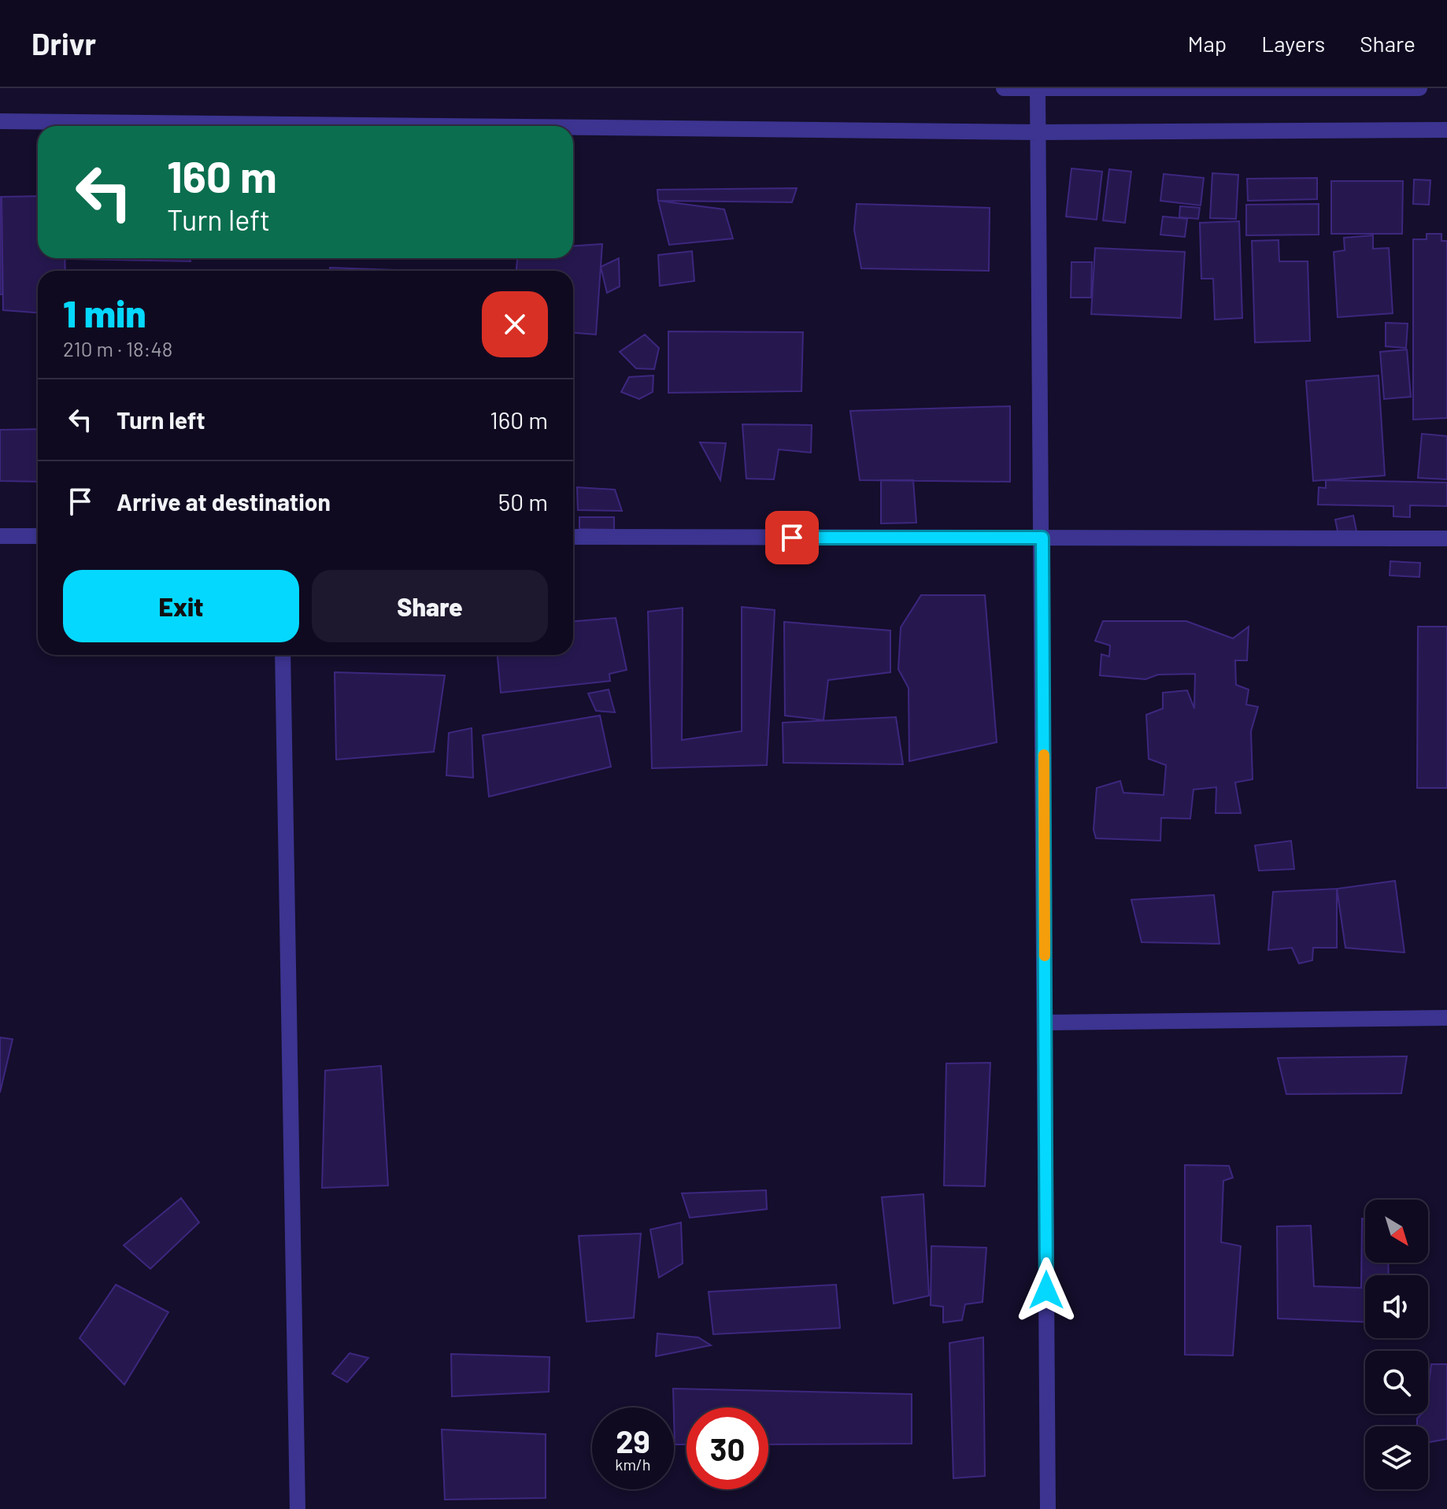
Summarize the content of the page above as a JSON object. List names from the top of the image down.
{
  "north": "bottom right",
  "page": {
    "header": "Drivr",
    "nav": ["Map", "Layers", "Share"],
    "turn": ["160 m", "Turn left"],
    "heading": ["1 min", "210 m · 18:48"],
    "list": [
      {
        "name": "Turn left",
        "value": "160 m"
      },
      {
        "name": "Arrive at destination",
        "value": "50 m"
      }
    ],
    "buttons": ["Exit", "Share"],
    "speed": "29 km/h",
    "limit": "30"
  }
}
